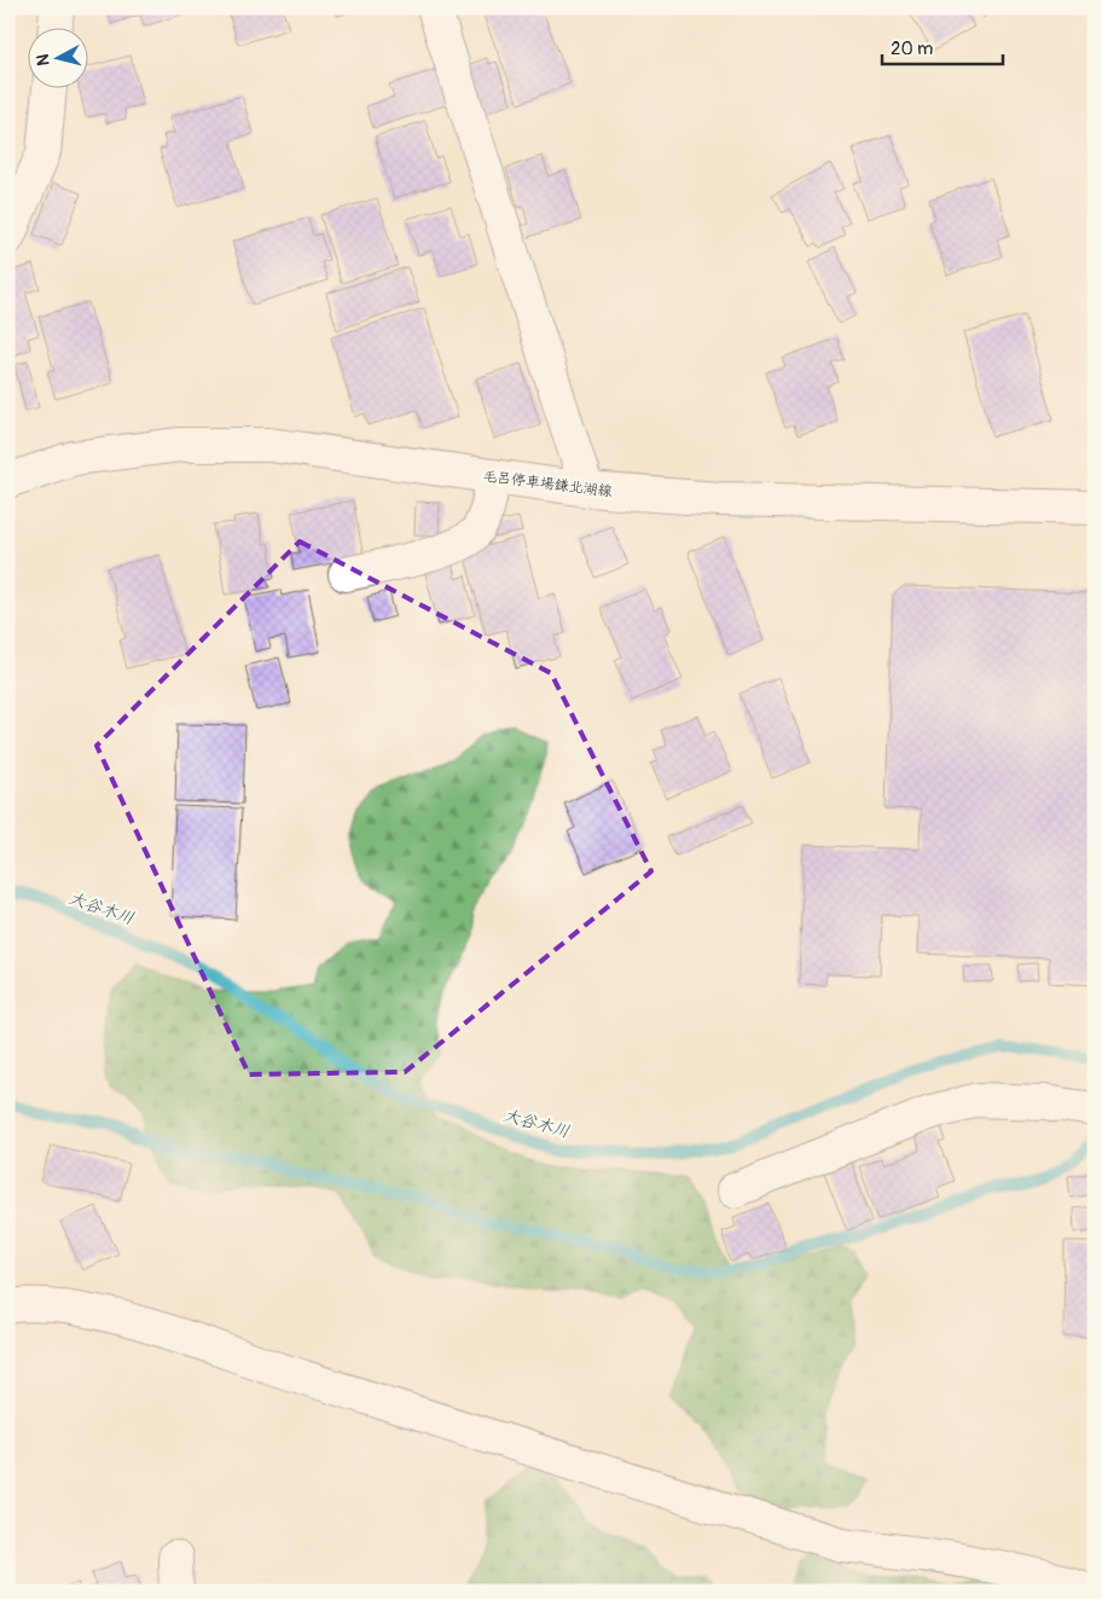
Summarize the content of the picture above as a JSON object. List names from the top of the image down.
{
  "streets": {
    "street": ["毛呂停車場鎌北湖線"]
  },
  "water": ["大谷木川"],
  "scale_bar": "20 m",
  "north": "left"
}
